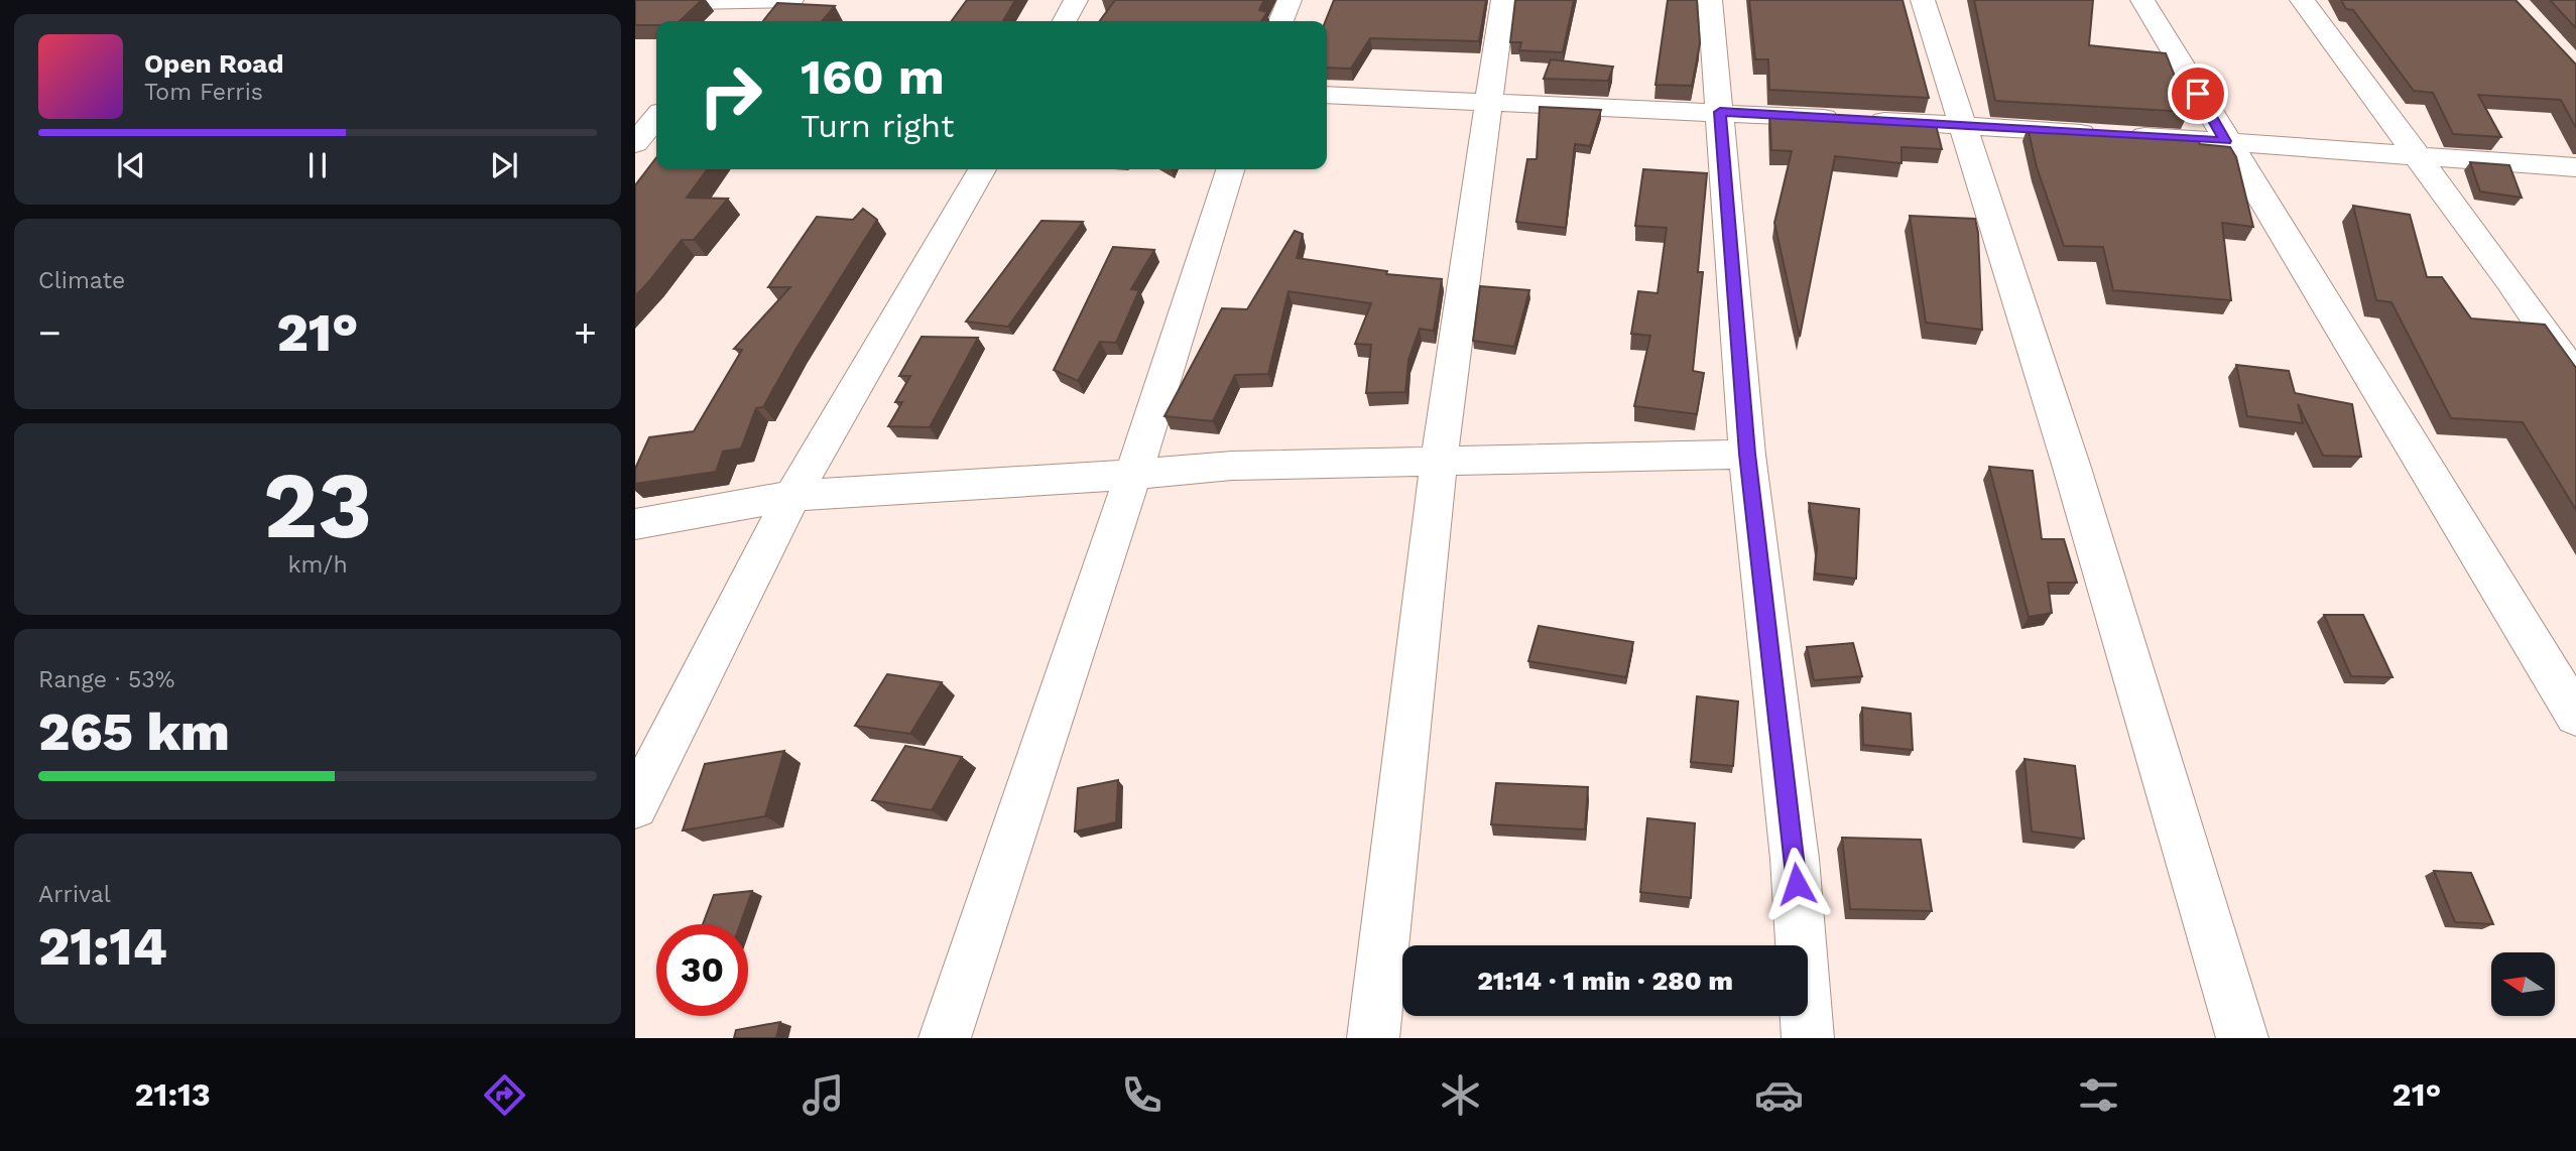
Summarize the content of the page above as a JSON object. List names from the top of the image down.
{
  "north": "left",
  "page": {
    "turn": ["160 m", "Turn right"],
    "song": ["Open Road", "Tom Ferris"],
    "tile": [
      "Climate",
      ["23", "km/h"],
      ["Range · 53%", "265 km"],
      ["Arrival", "21:14"]
    ],
    "heat": ["−", "21°", "+"],
    "limit": "30",
    "trip": "21:14 · 1 min · 280 m",
    "tabs": ["21:13", "21°"]
  }
}
